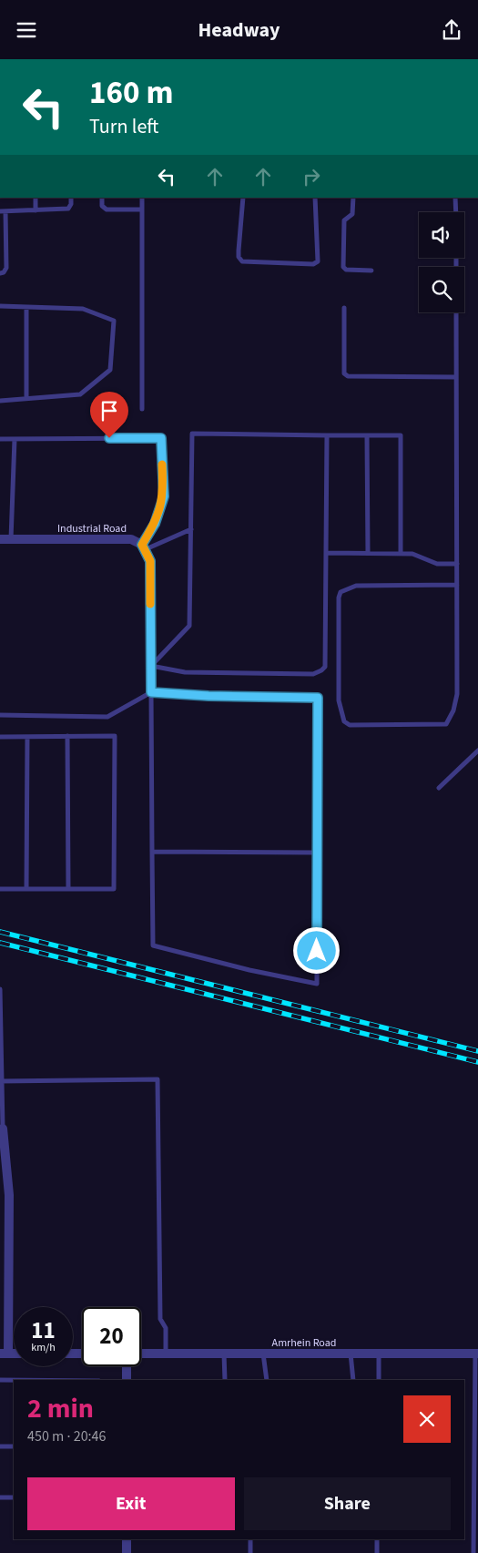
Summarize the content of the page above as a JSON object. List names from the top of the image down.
{
  "streets": {
    "street": ["Industrial Road", "Amrhein Road"]
  },
  "page": {
    "header": "Headway",
    "turn": ["160 m", "Turn left"],
    "speed": "11 km/h",
    "limit": "20",
    "heading": ["2 min", "450 m · 20:46"],
    "buttons": ["Exit", "Share"]
  }
}
